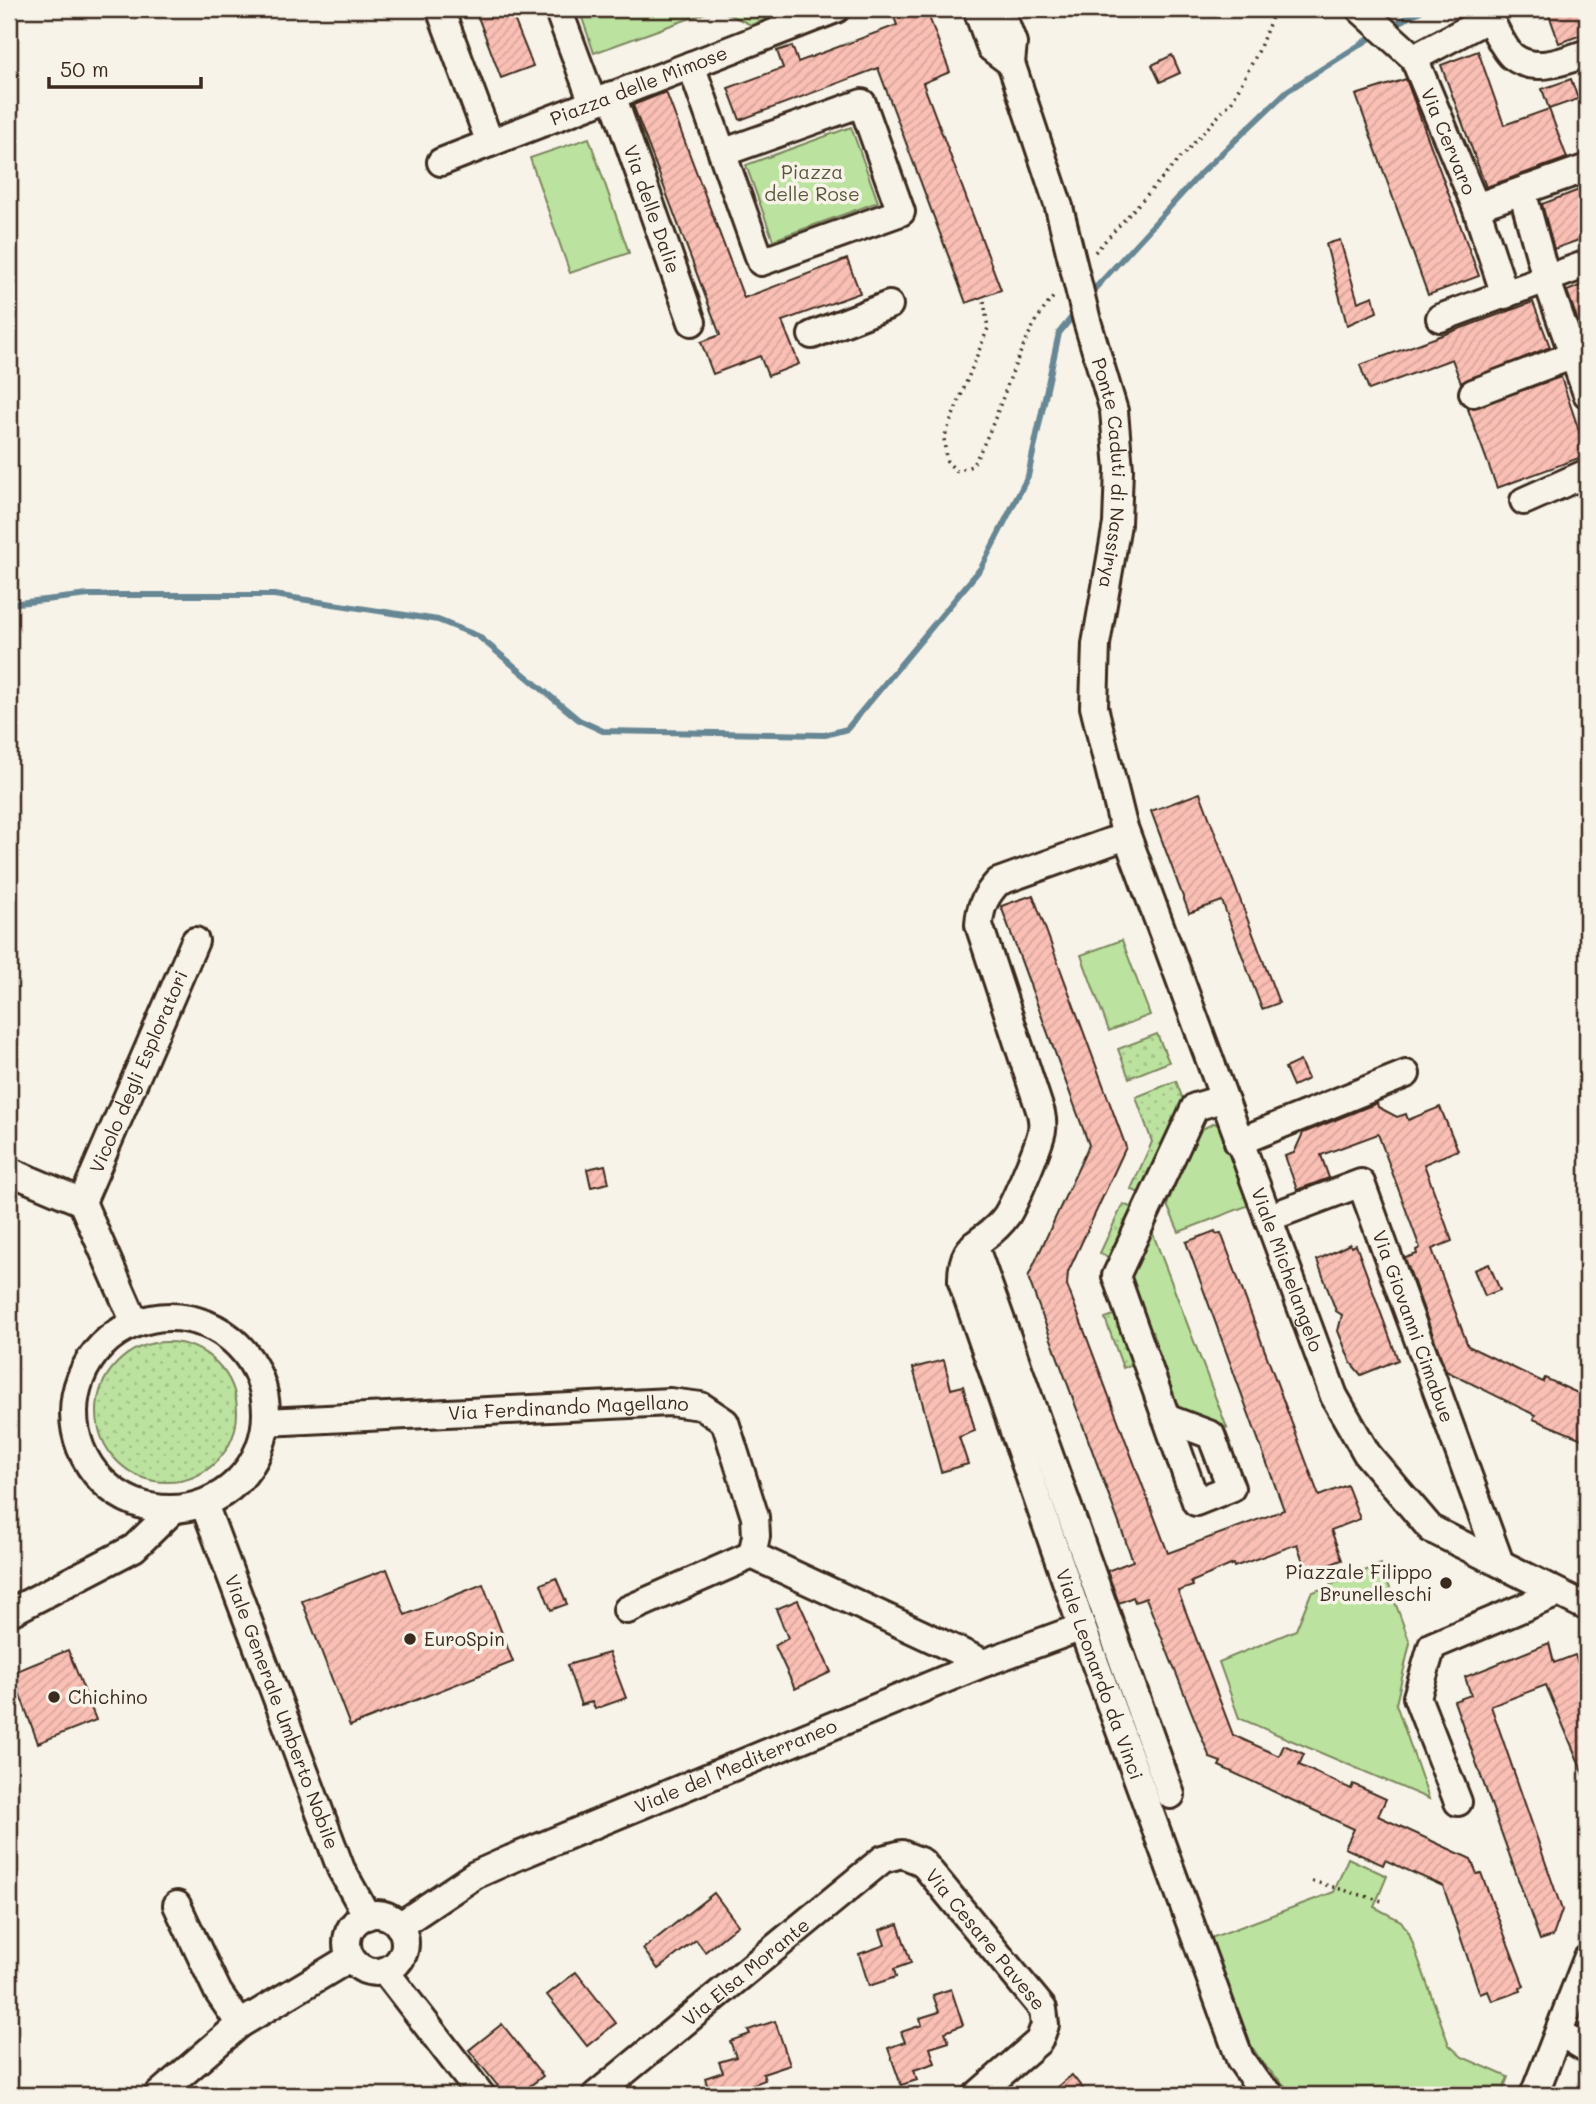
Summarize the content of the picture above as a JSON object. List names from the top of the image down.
{
  "streets": {
    "street": [
      "Piazza delle Mimose",
      "Via Cervaro",
      "Via delle Dalie",
      "Ponte Caduti di Nassirya",
      "Vicolo degli Esploratori",
      "Viale Michelangelo",
      "Via Giovanni Cimabue",
      "Via Ferdinando Magellano",
      "Viale Leonardo da Vinci",
      "Viale Generale Umberto Nobile",
      "Viale del Mediterraneo",
      "Via Cesare Pavese",
      "Via Elsa Morante"
    ]
  },
  "crossings": [
    ["Piazza delle Mimose", "Via delle Dalie"],
    ["Ponte Caduti di Nassirya", "Viale Michelangelo"],
    ["Ponte Caduti di Nassirya", "Viale Leonardo da Vinci"],
    ["Viale Michelangelo", "Via Giovanni Cimabue"],
    ["Viale Michelangelo", "Viale Leonardo da Vinci"],
    ["Via Ferdinando Magellano", "Viale Generale Umberto Nobile"],
    ["Viale Leonardo da Vinci", "Viale del Mediterraneo"],
    ["Viale Generale Umberto Nobile", "Viale del Mediterraneo"],
    ["Via Cesare Pavese", "Via Elsa Morante"]
  ],
  "parks": ["Piazza delle Rose"],
  "places": ["Piazzale Filippo Brunelleschi", "EuroSpin", "Chichino"],
  "scale_bar": "50 m"
}
